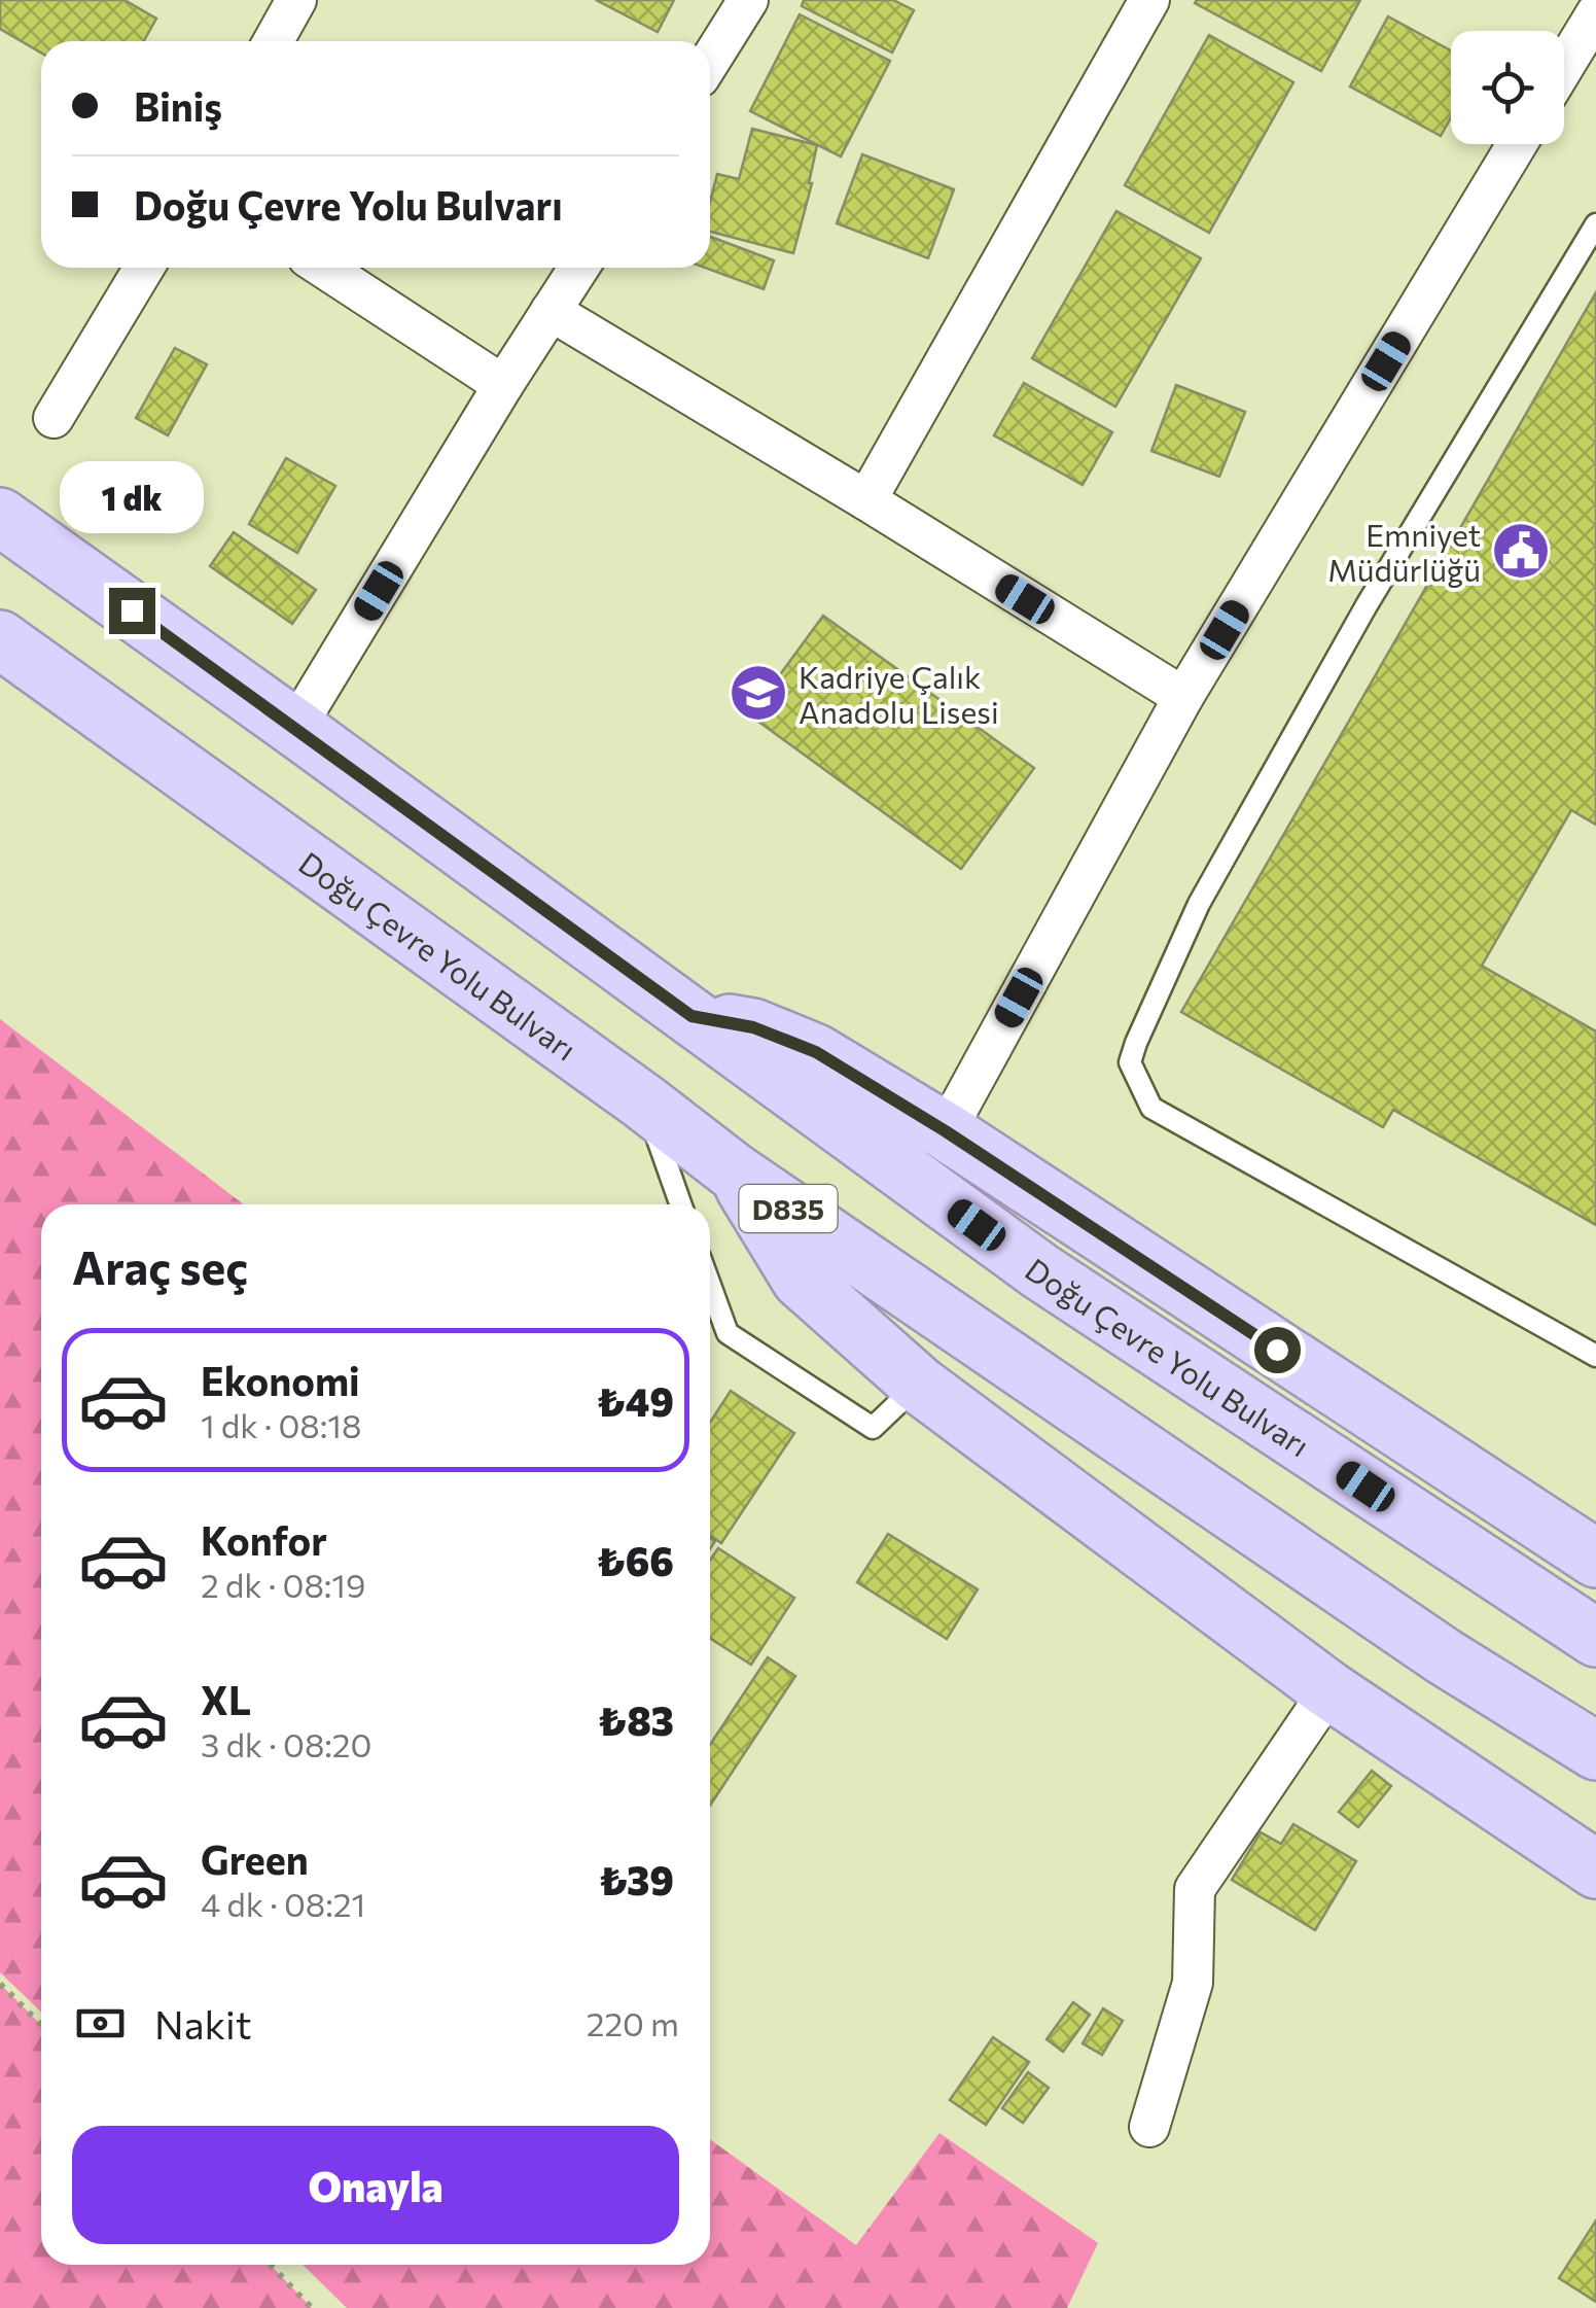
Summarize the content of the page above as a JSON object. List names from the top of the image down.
{
  "streets": {
    "highway": ["Doğu Çevre Yolu Bulvarı", "D835"]
  },
  "places": {
    "public building": ["Emniyet Müdürlüğü"],
    "school or university": ["Kadriye Çalık Anadolu Lisesi"]
  },
  "page": {
    "banner": ["Biniş", "Doğu Çevre Yolu Bulvarı"],
    "bubble": "1 dk",
    "heading": "Araç seç",
    "list": [
      {
        "name": "Ekonomi",
        "note": "1 dk · 08:18",
        "value": "₺49"
      },
      {
        "name": "Konfor",
        "note": "2 dk · 08:19",
        "value": "₺66"
      },
      {
        "name": "XL",
        "note": "3 dk · 08:20",
        "value": "₺83"
      },
      {
        "name": "Green",
        "note": "4 dk · 08:21",
        "value": "₺39"
      }
    ],
    "pay": ["Nakit", "220 m"],
    "buttons": "Onayla"
  }
}
